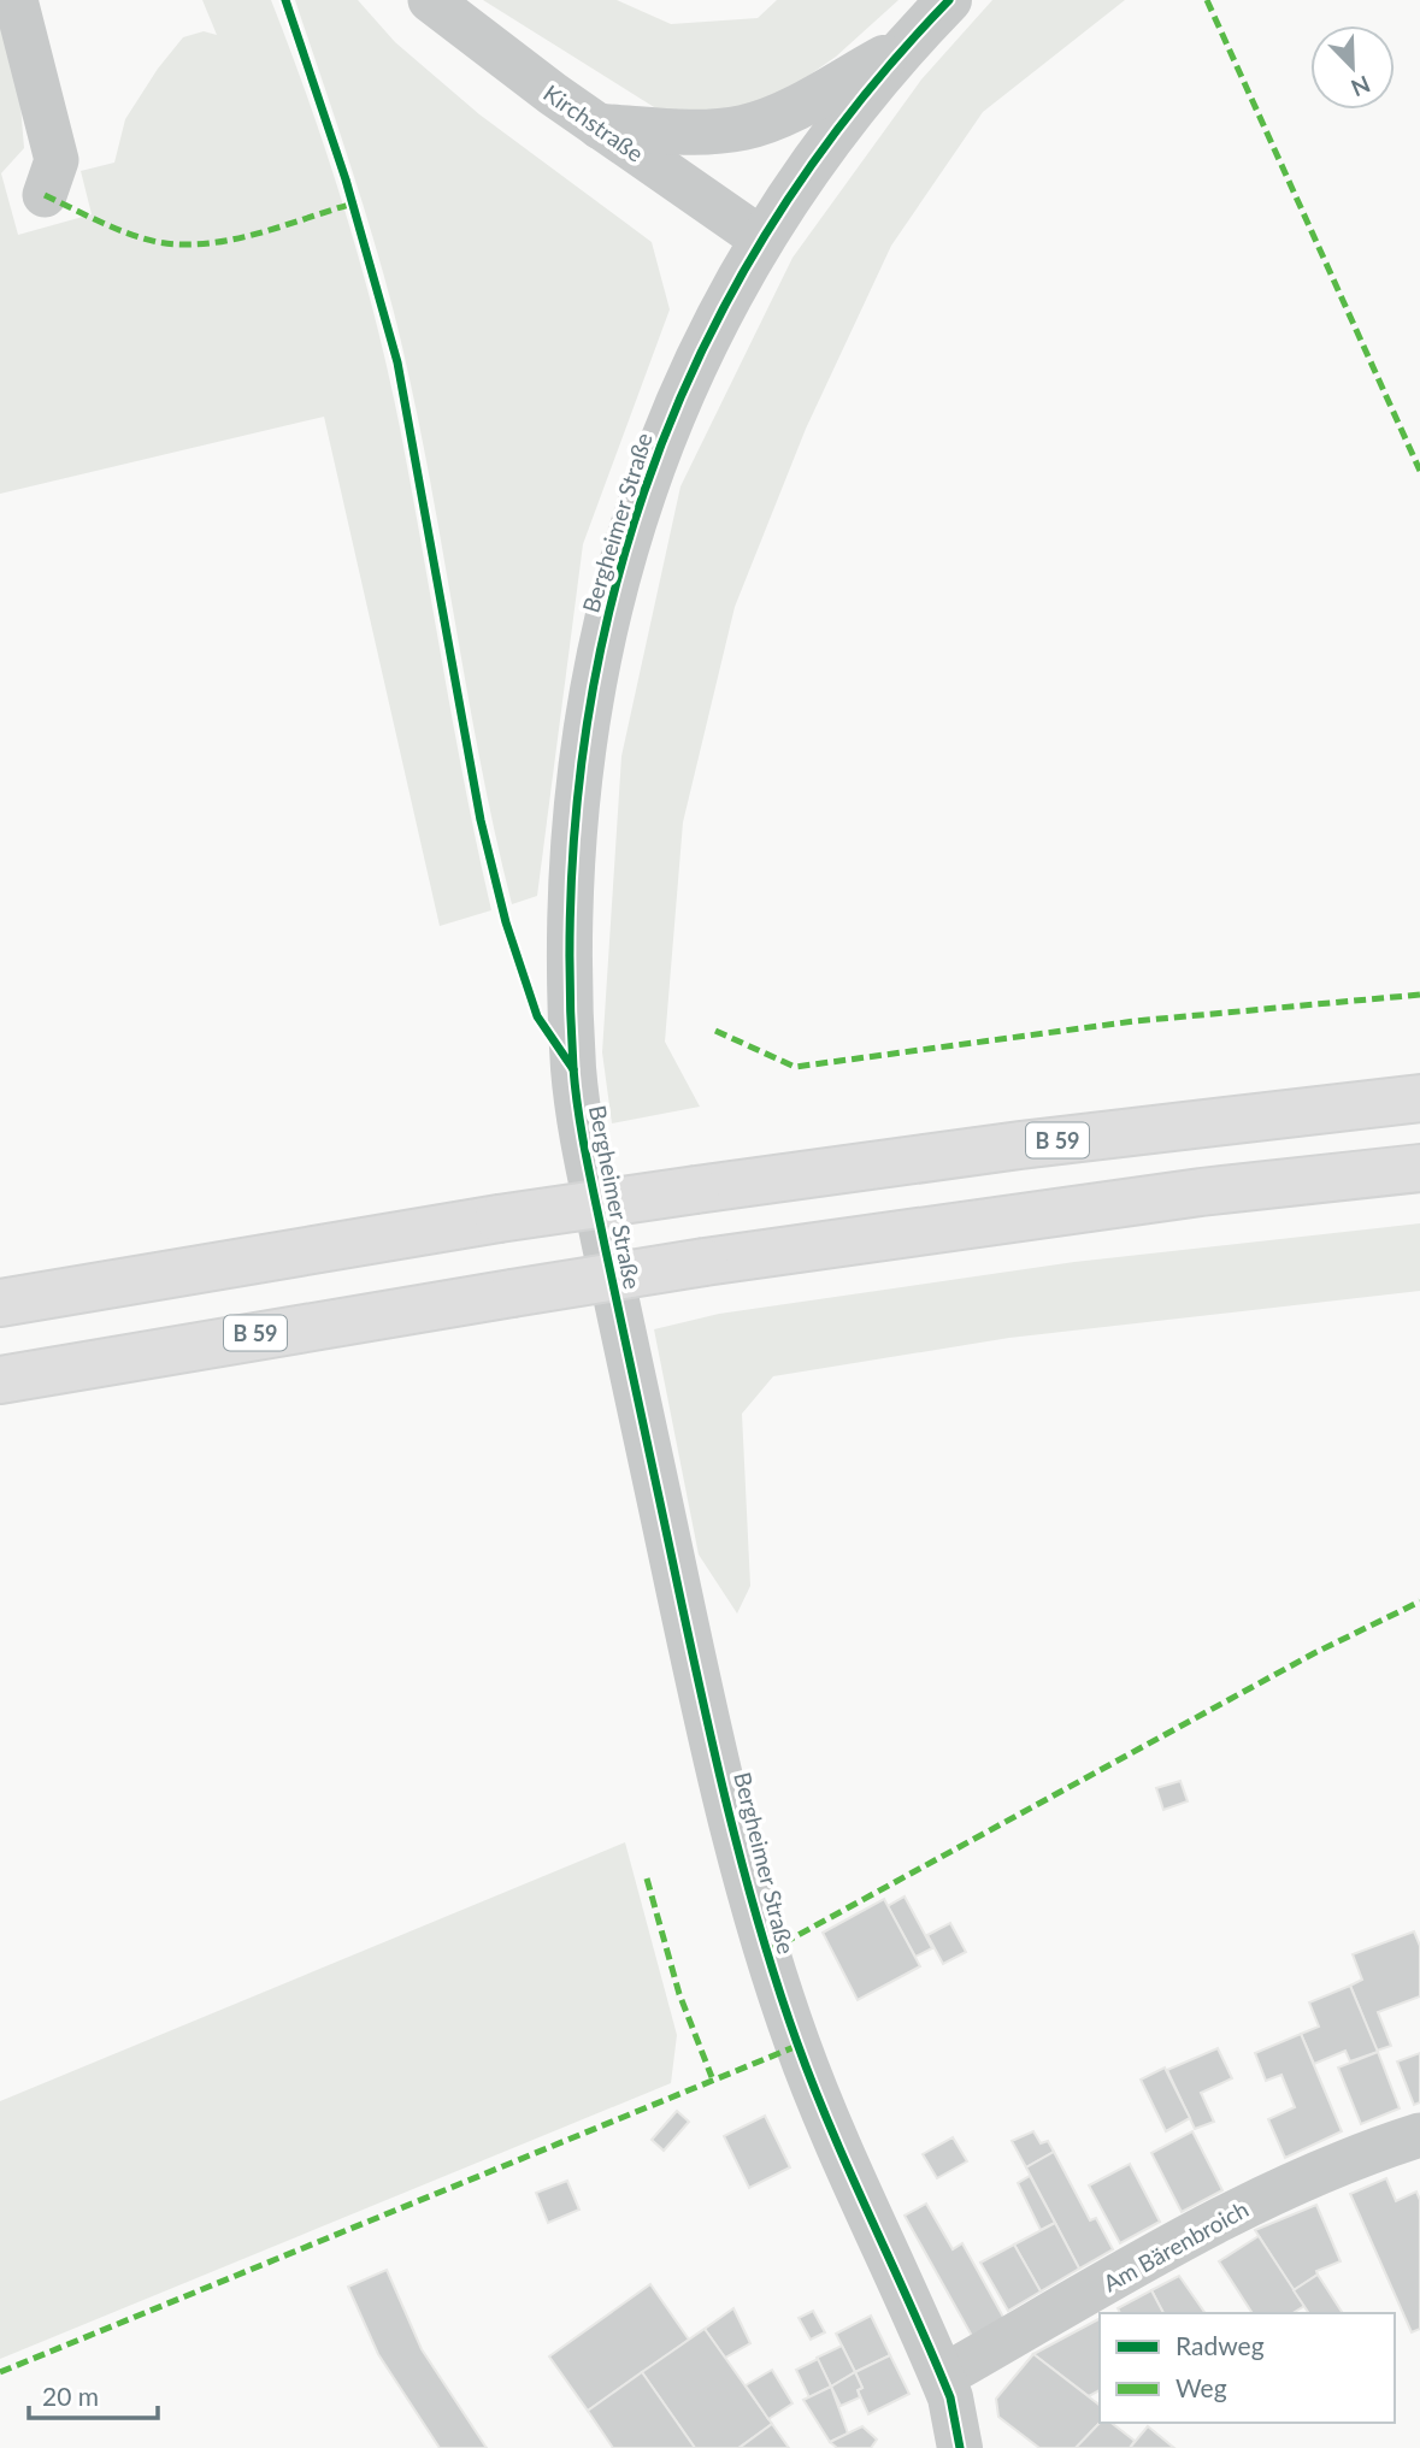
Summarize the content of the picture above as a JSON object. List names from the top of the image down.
{
  "streets": {
    "highway": ["B 59"],
    "street": ["Kirchstraße", "Bergheimer Straße", "Am Bärenbroich"]
  },
  "crossings": [
    ["Kirchstraße", "Bergheimer Straße"],
    ["Bergheimer Straße", "Am Bärenbroich"]
  ],
  "legend": ["Radweg", "Weg"],
  "scale_bar": "20 m",
  "north": "bottom right"
}
